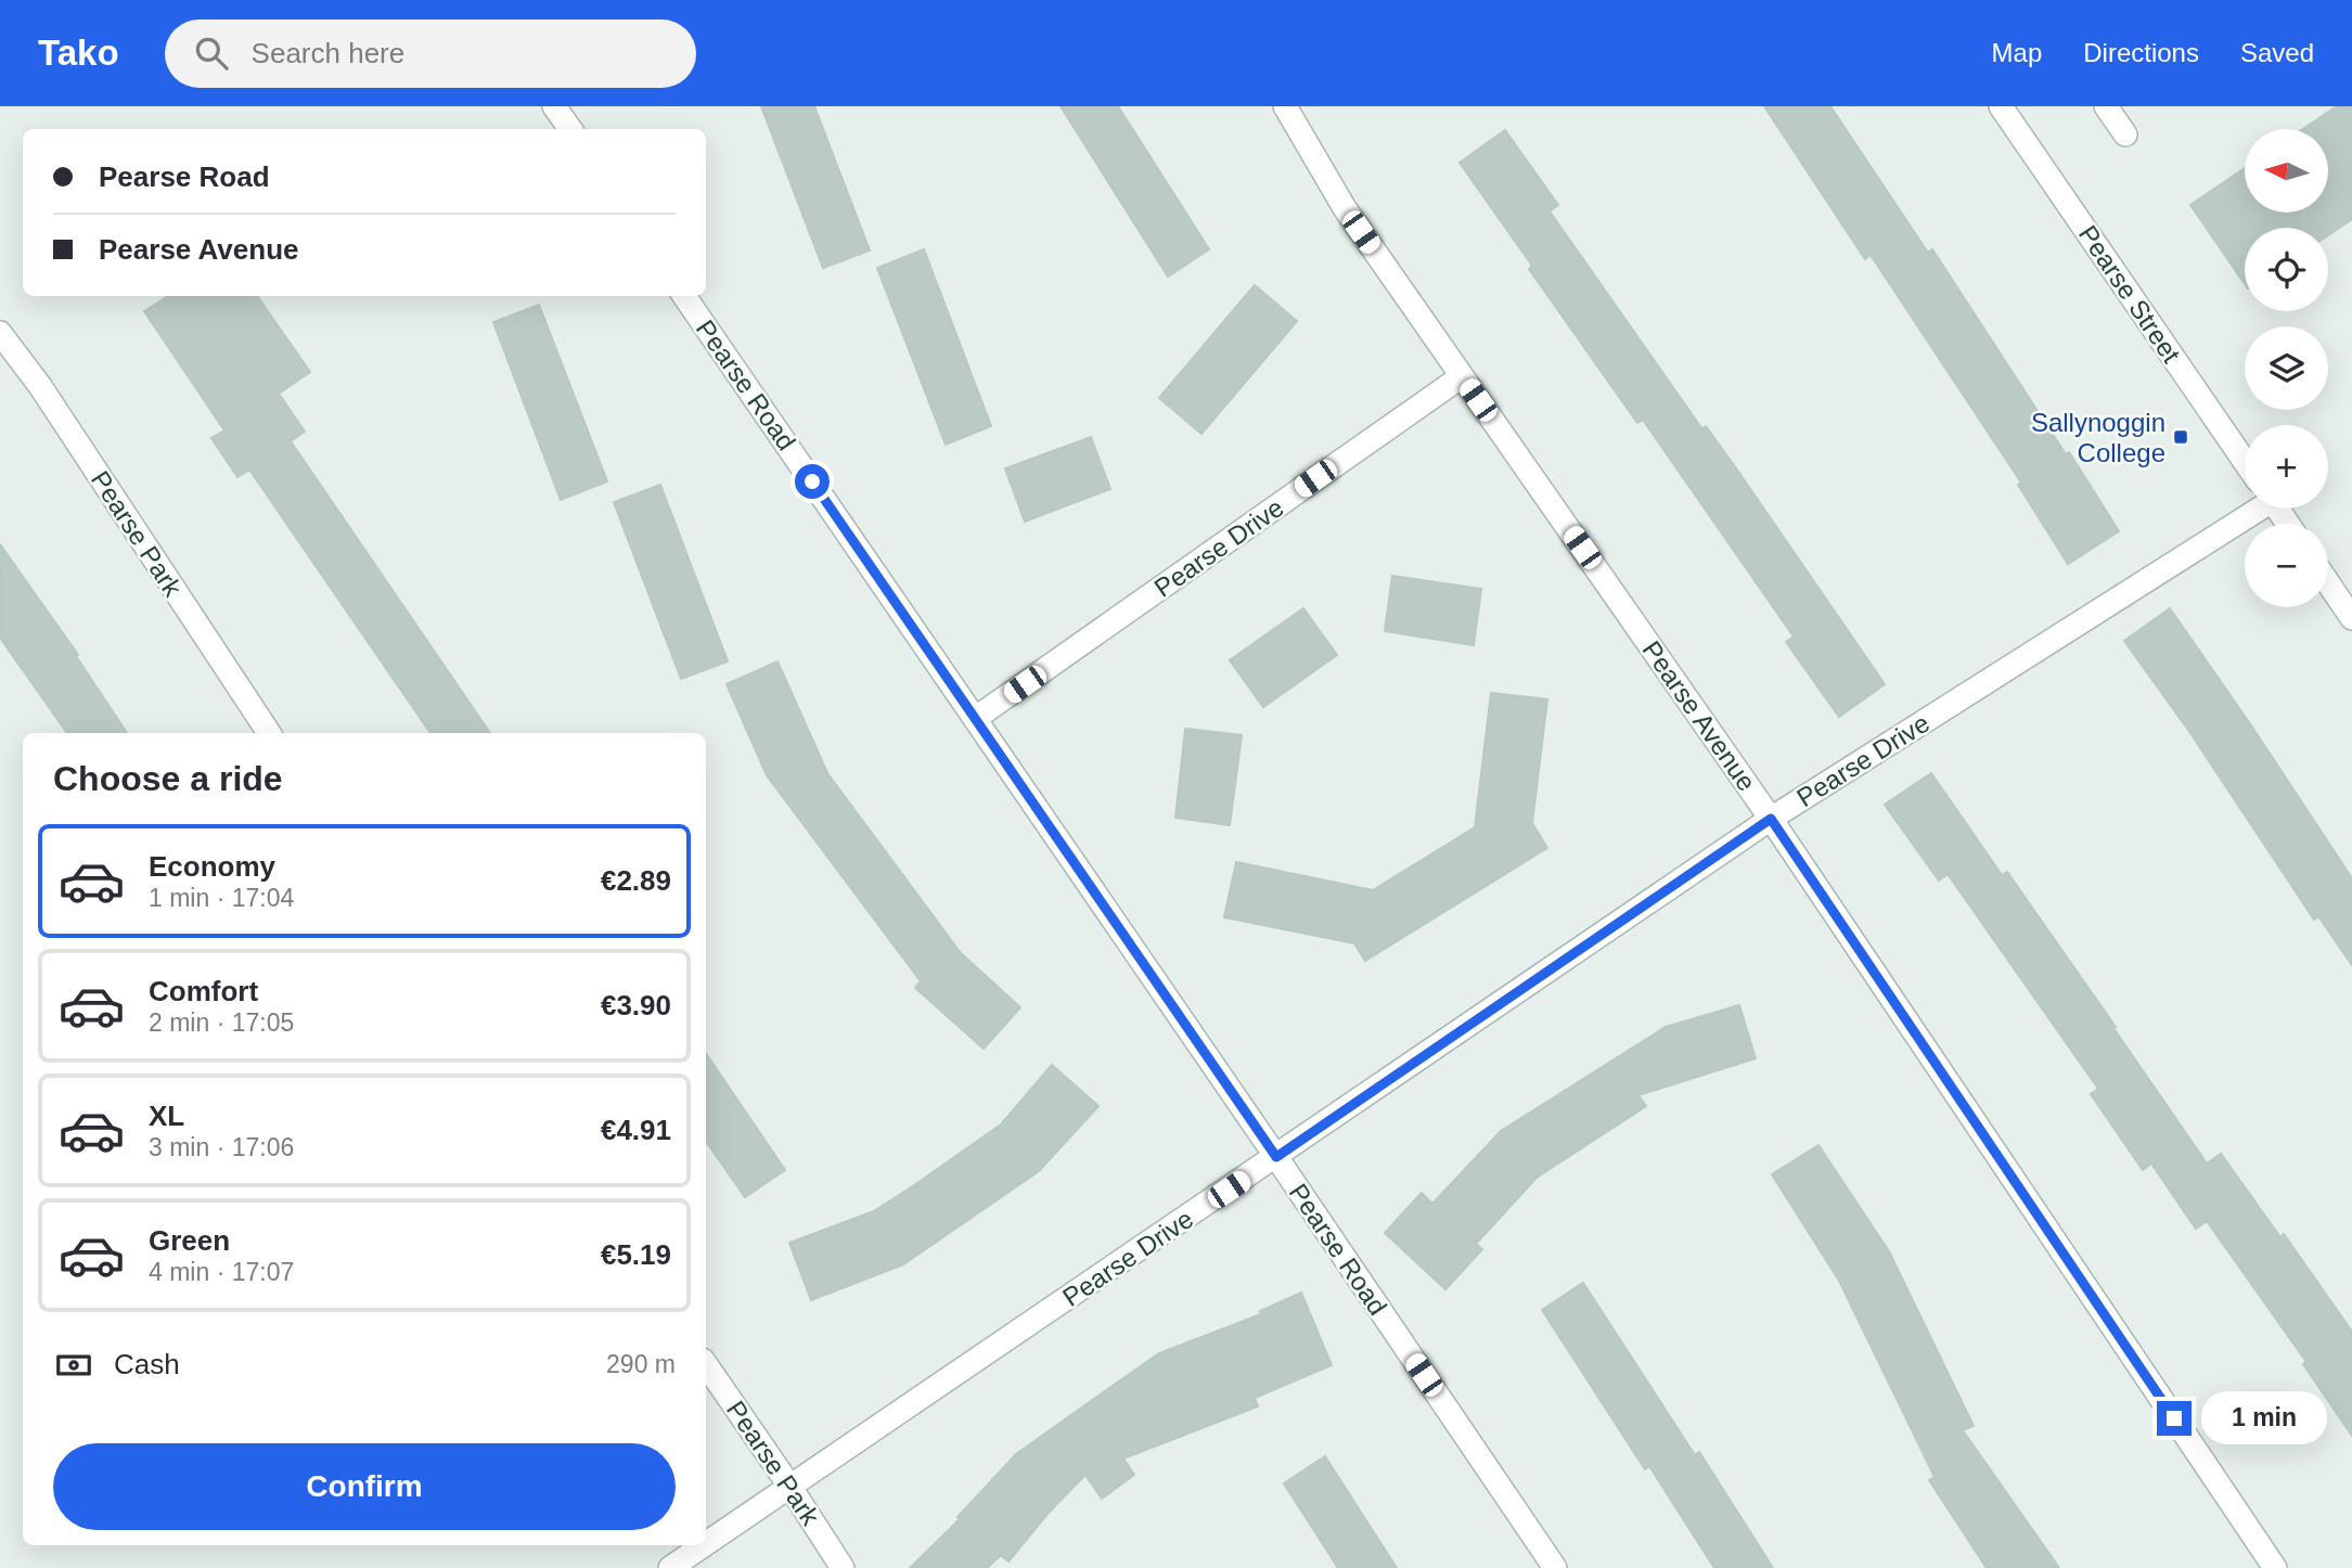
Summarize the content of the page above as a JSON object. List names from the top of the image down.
{
  "streets": {
    "street": [
      "Pearse Street",
      "Pearse Road",
      "Pearse Park",
      "Pearse Drive",
      "Pearse Avenue"
    ]
  },
  "crossings": [
    ["Pearse Road", "Pearse Drive"],
    ["Pearse Park", "Pearse Drive"],
    ["Pearse Drive", "Pearse Avenue"]
  ],
  "places": {
    "transit": ["Sallynoggin College"]
  },
  "north": "left",
  "page": {
    "header": "Tako",
    "search": "Search here",
    "nav": ["Map", "Directions", "Saved"],
    "map_buttons": ["+", "−"],
    "banner": ["Pearse Road", "Pearse Avenue"],
    "heading": "Choose a ride",
    "list": [
      {
        "name": "Economy",
        "note": "1 min · 17:04",
        "value": "€2.89"
      },
      {
        "name": "Comfort",
        "note": "2 min · 17:05",
        "value": "€3.90"
      },
      {
        "name": "XL",
        "note": "3 min · 17:06",
        "value": "€4.91"
      },
      {
        "name": "Green",
        "note": "4 min · 17:07",
        "value": "€5.19"
      }
    ],
    "pay": ["Cash", "290 m"],
    "bubble": "1 min",
    "buttons": "Confirm"
  }
}
